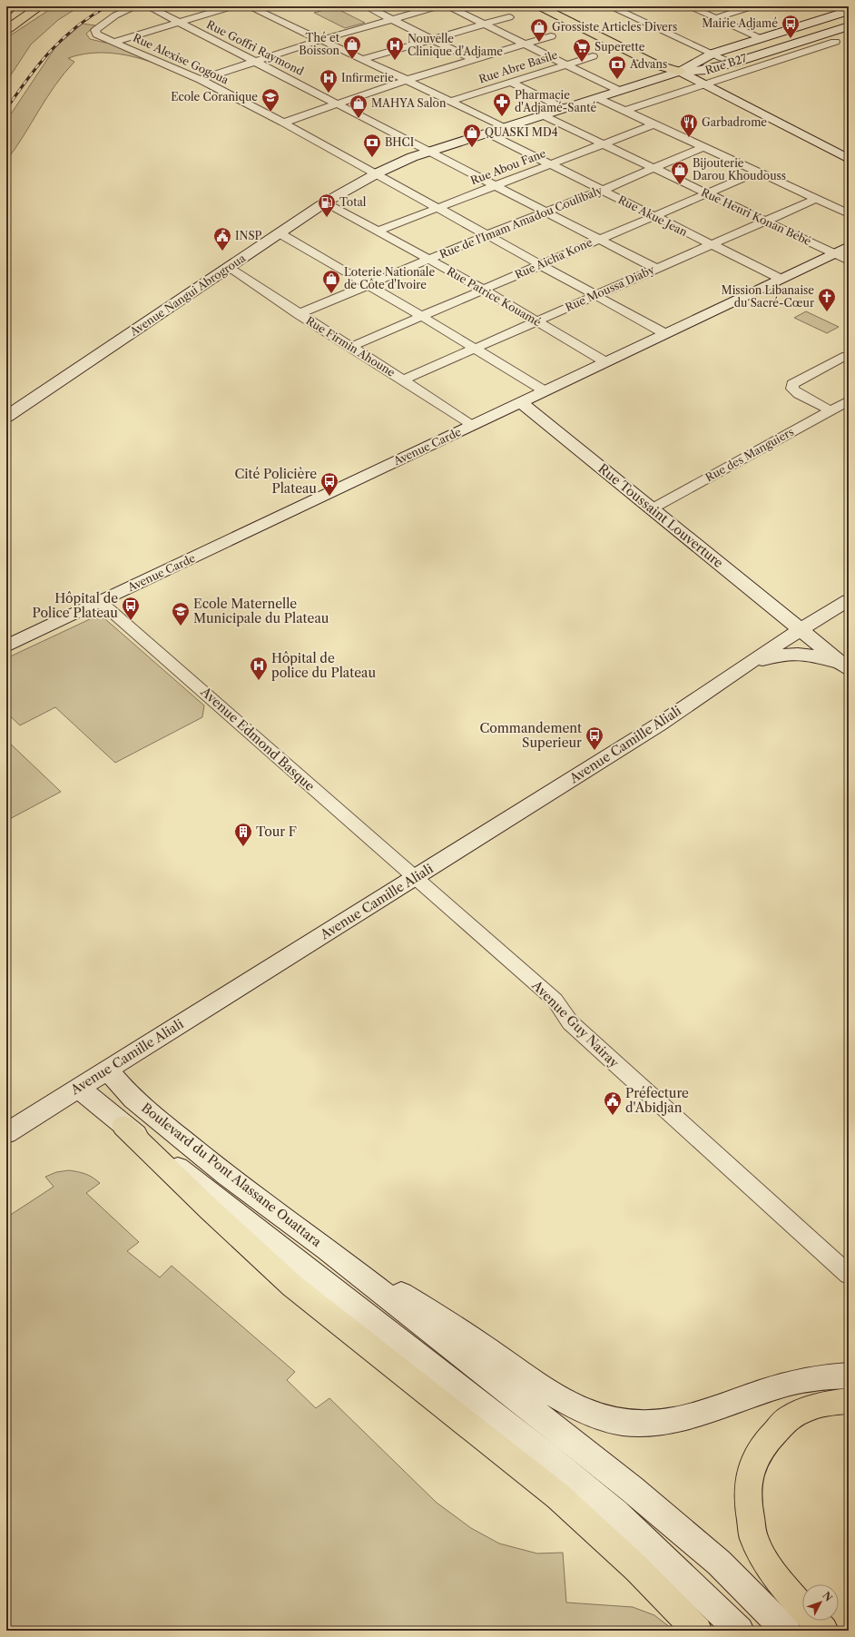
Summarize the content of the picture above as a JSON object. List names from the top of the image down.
{
  "streets": {
    "main road": [
      "Avenue Nangui Abrogroua",
      "Avenue Carde",
      "Rue Toussaint Louverture",
      "Avenue Camille Aliali",
      "Boulevard du Pont Alassane Ouattara"
    ],
    "street": [
      "Rue Goffri Raymond",
      "Rue Alexise Gogoua",
      "Rue B27",
      "Rue Abre Basile",
      "Rue Abou Fane",
      "Rue Akue Jean",
      "Rue Henri Konan Bébé",
      "Rue de l'Imam Amadou Coulibaly",
      "Rue Aicha Kone",
      "Rue Moussa Diaby",
      "Rue Patrice Kouamé",
      "Rue Firmin Ahoune",
      "Rue des Manguiers",
      "Avenue Edmond Basque",
      "Avenue Guy Nairay"
    ]
  },
  "crossings": [
    ["Rue Goffri Raymond", "Rue Abou Fane"],
    ["Rue Goffri Raymond", "Rue de l'Imam Amadou Coulibaly"],
    ["Rue Goffri Raymond", "Rue Aicha Kone"],
    ["Rue Goffri Raymond", "Rue Moussa Diaby"],
    ["Rue Goffri Raymond", "Avenue Nangui Abrogroua"],
    ["Rue Alexise Gogoua", "Rue Abou Fane"],
    ["Rue Alexise Gogoua", "Rue de l'Imam Amadou Coulibaly"],
    ["Rue Alexise Gogoua", "Rue Aicha Kone"],
    ["Rue Alexise Gogoua", "Rue Moussa Diaby"],
    ["Rue Alexise Gogoua", "Avenue Nangui Abrogroua"],
    ["Rue Alexise Gogoua", "Avenue Carde"],
    ["Rue Abou Fane", "Rue Akue Jean"],
    ["Rue Abou Fane", "Rue Henri Konan Bébé"],
    ["Rue Abou Fane", "Rue Patrice Kouamé"],
    ["Rue Akue Jean", "Rue de l'Imam Amadou Coulibaly"],
    ["Rue Akue Jean", "Rue Aicha Kone"],
    ["Rue Akue Jean", "Rue Moussa Diaby"],
    ["Rue Akue Jean", "Avenue Nangui Abrogroua"],
    ["Rue Akue Jean", "Avenue Carde"],
    ["Rue Henri Konan Bébé", "Rue de l'Imam Amadou Coulibaly"],
    ["Rue Henri Konan Bébé", "Rue Aicha Kone"],
    ["Rue Henri Konan Bébé", "Rue Moussa Diaby"],
    ["Rue Henri Konan Bébé", "Avenue Nangui Abrogroua"],
    ["Rue Henri Konan Bébé", "Avenue Carde"],
    ["Rue de l'Imam Amadou Coulibaly", "Rue Patrice Kouamé"],
    ["Rue de l'Imam Amadou Coulibaly", "Rue Firmin Ahoune"],
    ["Rue Aicha Kone", "Rue Patrice Kouamé"],
    ["Rue Aicha Kone", "Rue Firmin Ahoune"],
    ["Rue Moussa Diaby", "Rue Patrice Kouamé"],
    ["Rue Moussa Diaby", "Rue Firmin Ahoune"],
    ["Avenue Nangui Abrogroua", "Rue Patrice Kouamé"],
    ["Avenue Nangui Abrogroua", "Rue Firmin Ahoune"],
    ["Rue Patrice Kouamé", "Avenue Carde"],
    ["Rue Firmin Ahoune", "Avenue Carde"],
    ["Avenue Carde", "Rue Toussaint Louverture"],
    ["Avenue Carde", "Avenue Edmond Basque"],
    ["Rue des Manguiers", "Rue Toussaint Louverture"],
    ["Rue Toussaint Louverture", "Avenue Camille Aliali"],
    ["Avenue Edmond Basque", "Avenue Camille Aliali"],
    ["Avenue Edmond Basque", "Avenue Guy Nairay"],
    ["Avenue Camille Aliali", "Avenue Guy Nairay"],
    ["Avenue Camille Aliali", "Boulevard du Pont Alassane Ouattara"]
  ],
  "places": {
    "bus stop": [
      "Mairie Adjamé",
      "Cité Policière Plateau",
      "Hôpital de Police Plateau",
      "Commandement Superieur"
    ],
    "shop": [
      "Grossiste Articles Divers",
      "Thé et Boisson",
      "MAHYA Salon",
      "QUASKI MD4",
      "Bijouterie Darou Khoudouss",
      "Loterie Nationale de Côte d'Ivoire"
    ],
    "hospital": ["Nouvelle Clinique d'Adjame", "Infirmerie", "Hôpital de police du Plateau"],
    "supermarket": ["Superette"],
    "bank": ["Advans", "BHCI"],
    "school or university": ["Ecole Coranique", "Ecole Maternelle Municipale du Plateau"],
    "pharmacy": ["Pharmacie d'Adjamé-Santé"],
    "restaurant": ["Garbadrome"],
    "fuel station": ["Total"],
    "public building": ["INSP", "Préfecture d'Abidjan"],
    "church": ["Mission Libanaise du Sacré-Cœur"],
    "building": ["Tour F"]
  },
  "north": "top right"
}
